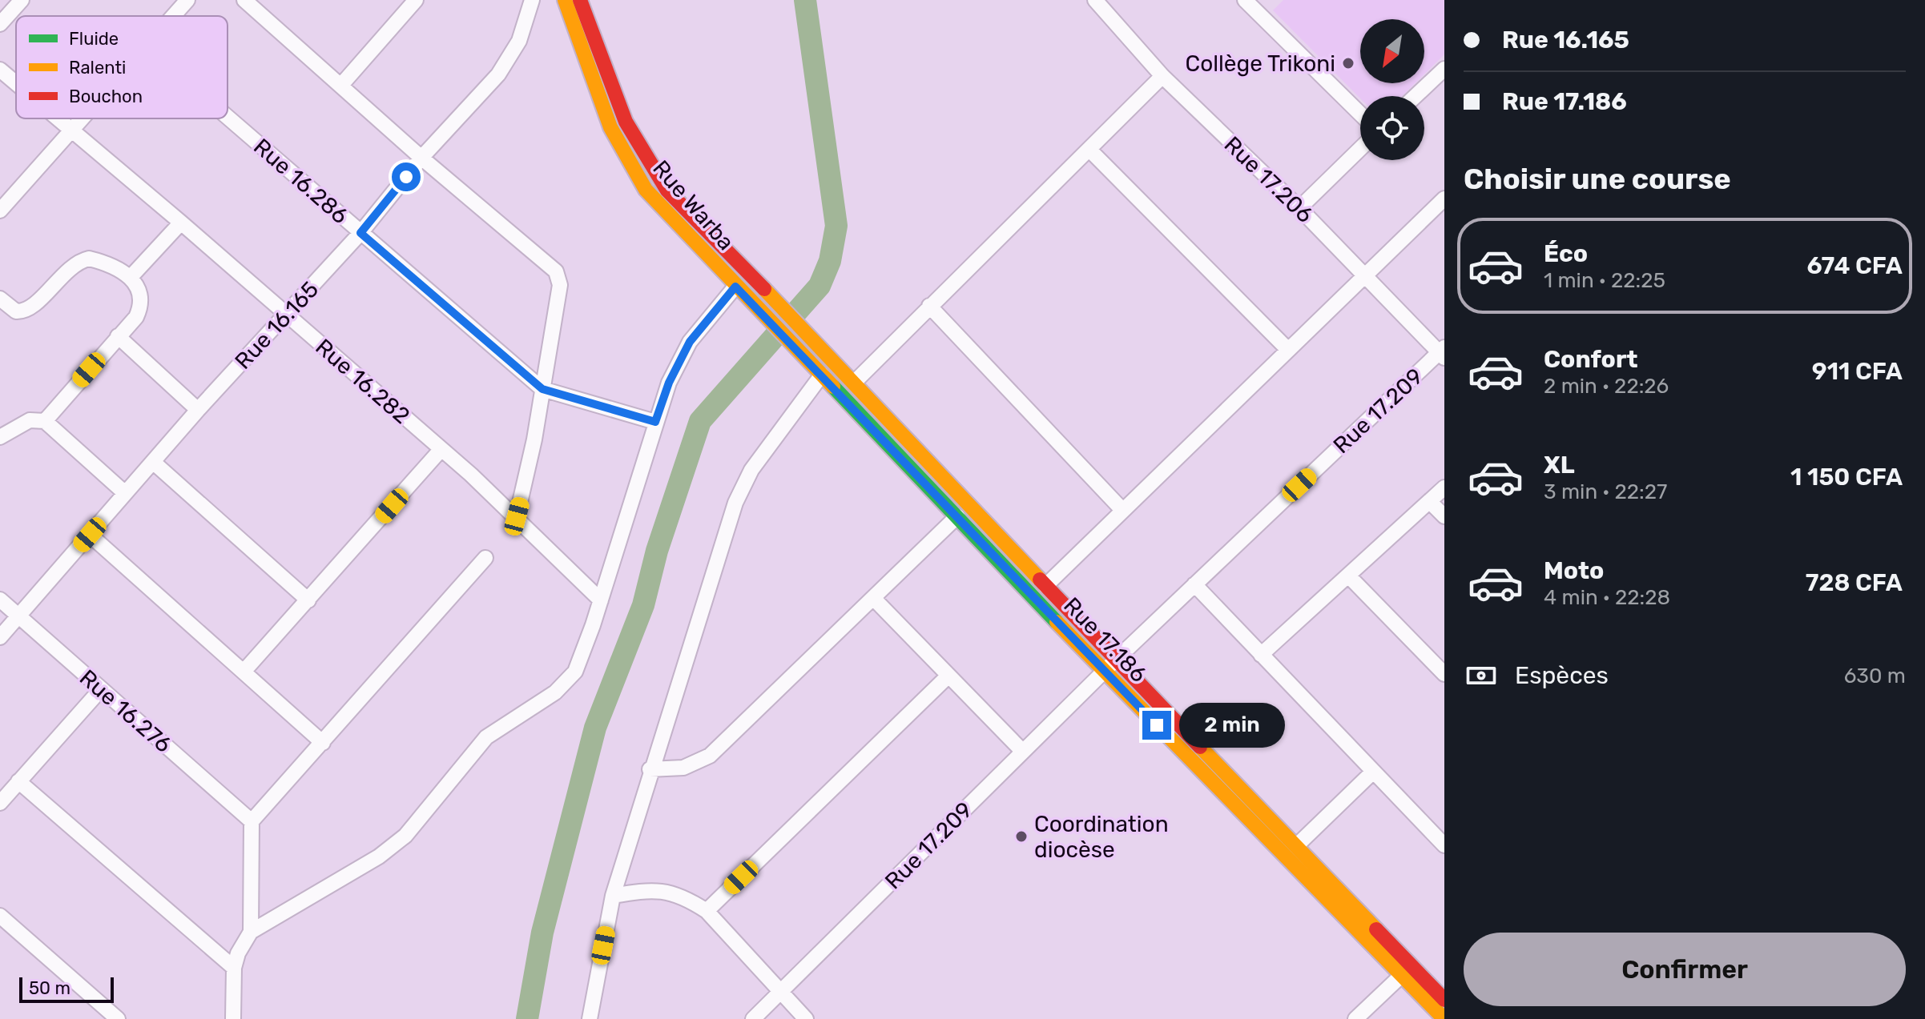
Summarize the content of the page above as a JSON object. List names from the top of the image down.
{
  "streets": {
    "main road": ["Rue Warba", "Rue 17.186"],
    "street": [
      "Rue 17.206",
      "Rue 16.286",
      "Rue 16.165",
      "Rue 16.282",
      "Rue 17.209",
      "Rue 16.276"
    ]
  },
  "crossings": [
    ["Rue 17.206", "Rue 17.209"],
    ["Rue 16.286", "Rue 16.165"],
    ["Rue Warba", "Rue 17.186"],
    ["Rue 16.165", "Rue 16.282"],
    ["Rue 16.165", "Rue 16.276"],
    ["Rue 17.209", "Rue 17.186"]
  ],
  "places": ["Collège Trikoni", "Coordination diocèse"],
  "legend": ["Fluide", "Ralenti", "Bouchon"],
  "scale_bar": "50 m",
  "north": "bottom left",
  "page": {
    "banner": ["Rue 16.165", "Rue 17.186"],
    "heading": "Choisir une course",
    "list": [
      {
        "name": "Éco",
        "note": "1 min · 22:25",
        "value": "674 CFA"
      },
      {
        "name": "Confort",
        "note": "2 min · 22:26",
        "value": "911 CFA"
      },
      {
        "name": "XL",
        "note": "3 min · 22:27",
        "value": "1 150 CFA"
      },
      {
        "name": "Moto",
        "note": "4 min · 22:28",
        "value": "728 CFA"
      }
    ],
    "pay": ["Espèces", "630 m"],
    "bubble": "2 min",
    "buttons": "Confirmer",
    "scale": "50 m"
  }
}
